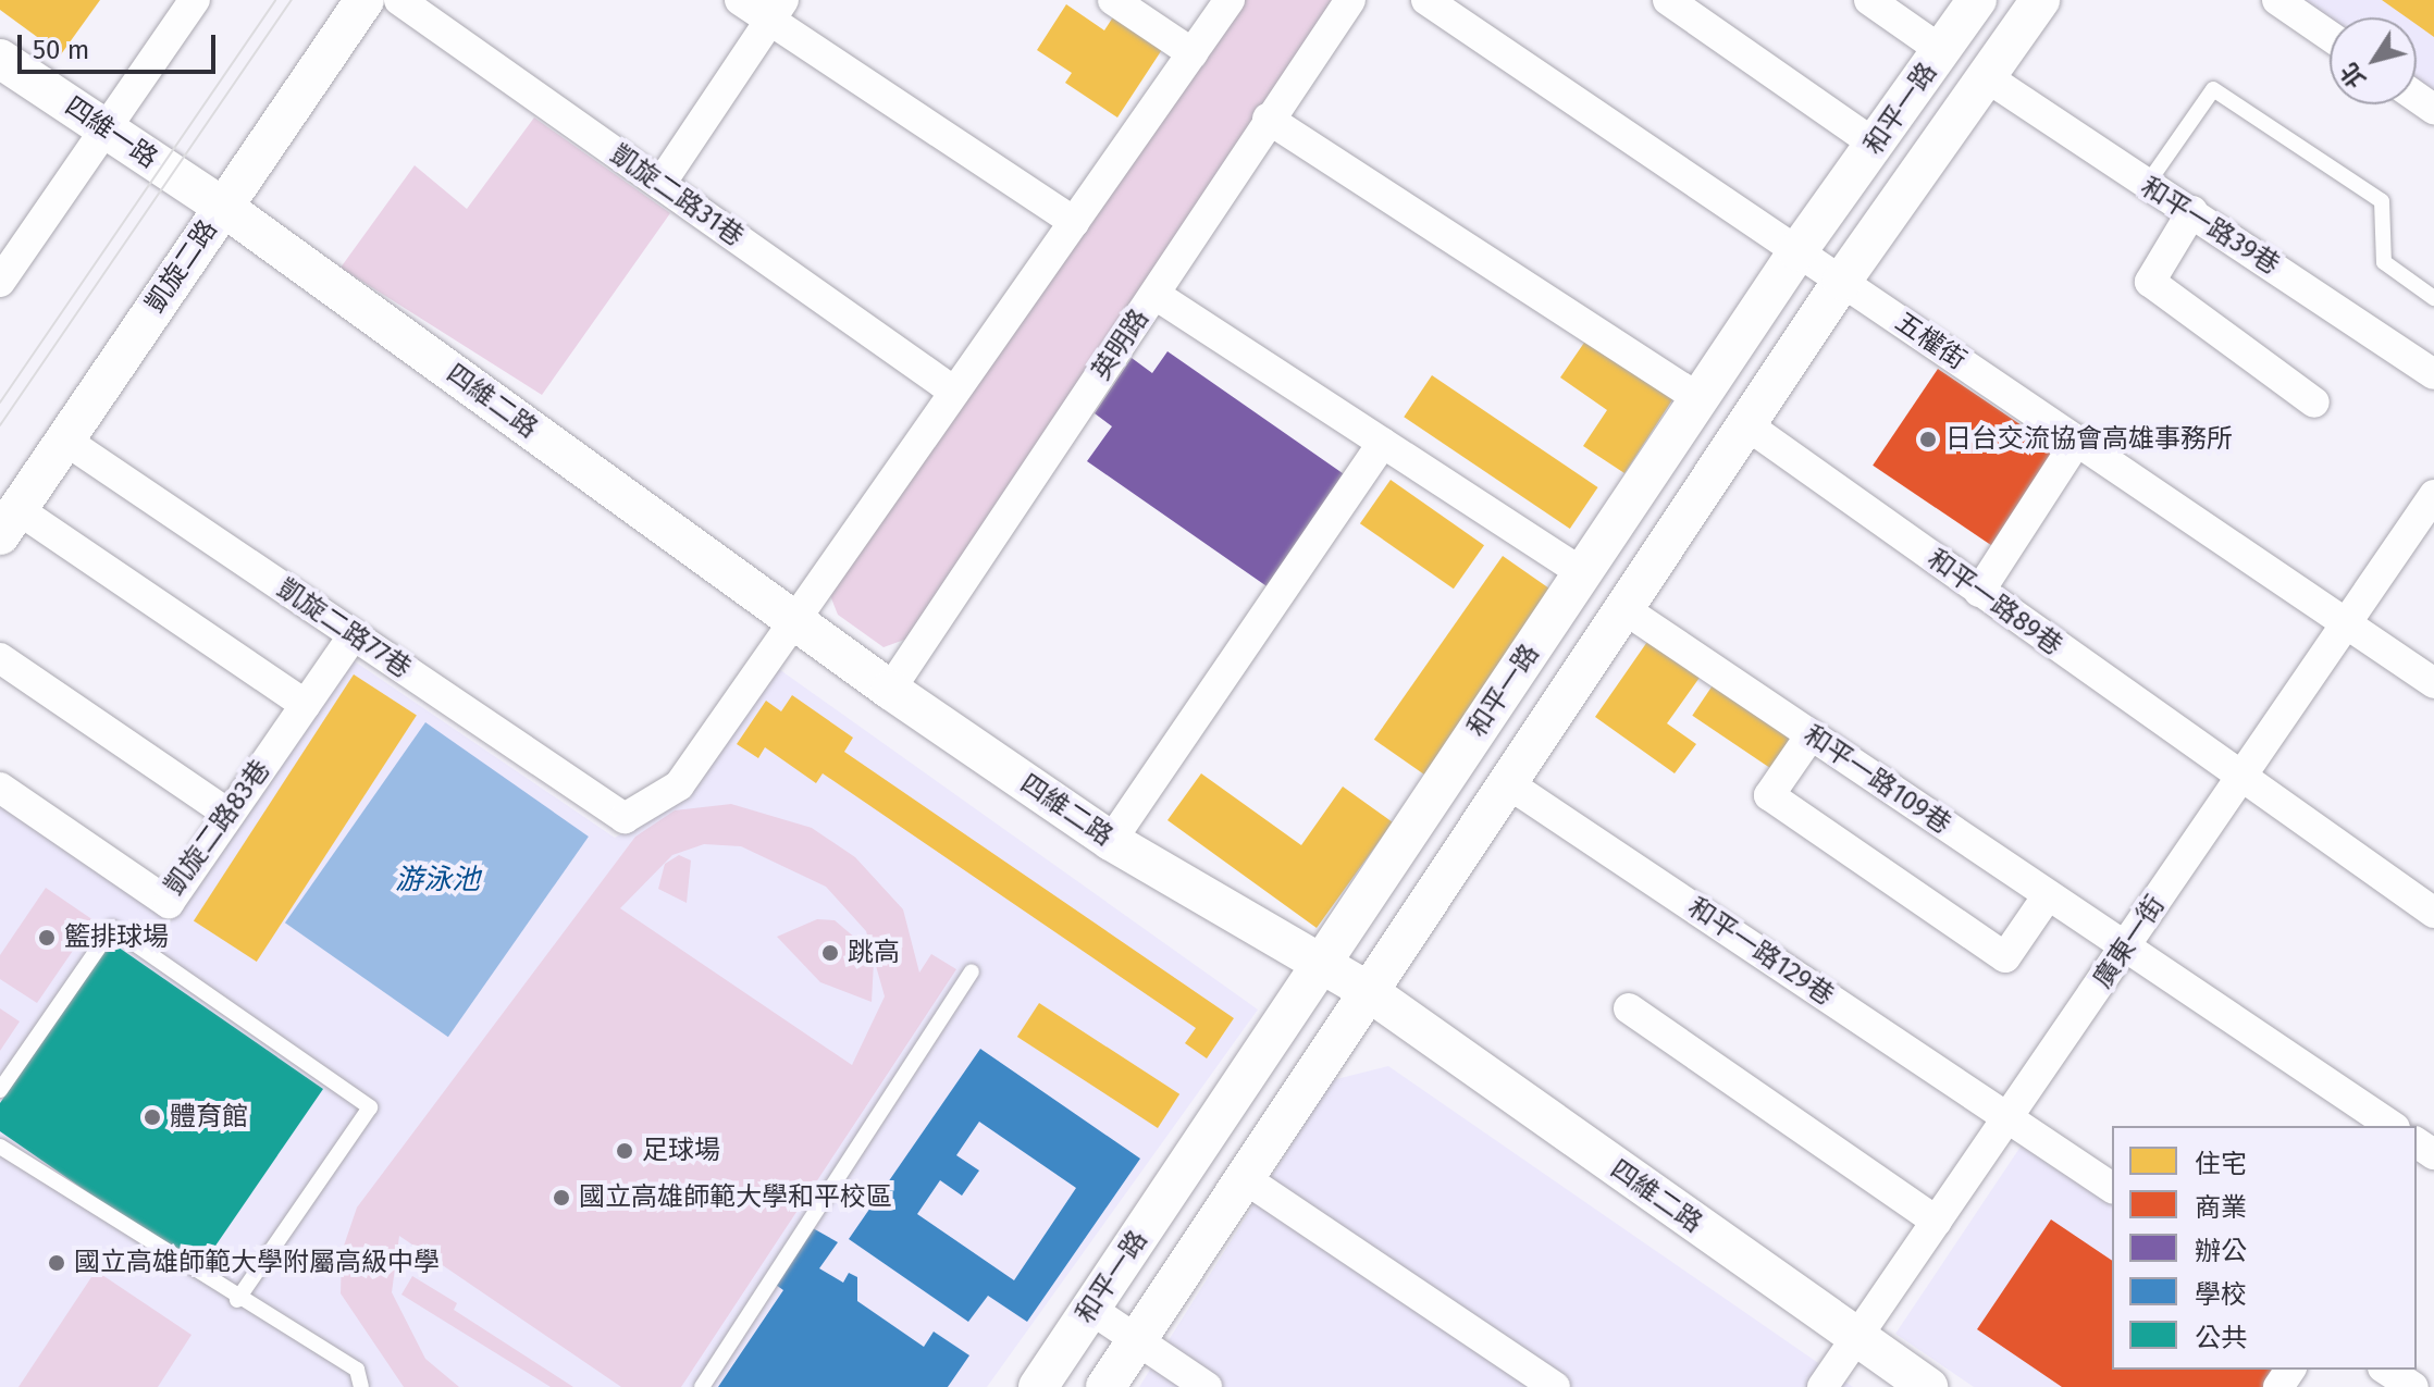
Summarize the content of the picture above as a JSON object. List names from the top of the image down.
{
  "streets": {
    "street": [
      "和平一路",
      "四維一路",
      "凱旋二路31巷",
      "和平一路39巷",
      "凱旋二路",
      "五權街",
      "英明路",
      "四維二路",
      "和平一路89巷",
      "凱旋二路77巷",
      "和平一路109巷",
      "凱旋二路83巷",
      "廣東一街",
      "和平一路129巷"
    ]
  },
  "crossings": [
    ["和平一路", "和平一路39巷"],
    ["和平一路", "五權街"],
    ["和平一路", "四維二路"],
    ["和平一路", "和平一路89巷"],
    ["和平一路", "和平一路109巷"],
    ["和平一路", "和平一路129巷"],
    ["四維一路", "凱旋二路"],
    ["四維一路", "四維二路"],
    ["凱旋二路", "四維二路"],
    ["凱旋二路", "凱旋二路77巷"],
    ["五權街", "廣東一街"],
    ["英明路", "四維二路"],
    ["四維二路", "凱旋二路77巷"],
    ["四維二路", "廣東一街"],
    ["和平一路89巷", "廣東一街"],
    ["凱旋二路77巷", "凱旋二路83巷"],
    ["和平一路109巷", "廣東一街"],
    ["廣東一街", "和平一路129巷"]
  ],
  "water": ["游泳池"],
  "places": [
    "日台交流協會高雄事務所",
    "籃排球場",
    "跳高",
    "體育館",
    "足球場",
    "國立高雄師範大學和平校區",
    "國立高雄師範大學附屬高級中學"
  ],
  "legend": [
    "住宅",
    "商業",
    "辦公",
    "學校",
    "公共"
  ],
  "scale_bar": "50 m",
  "north": "bottom left"
}
